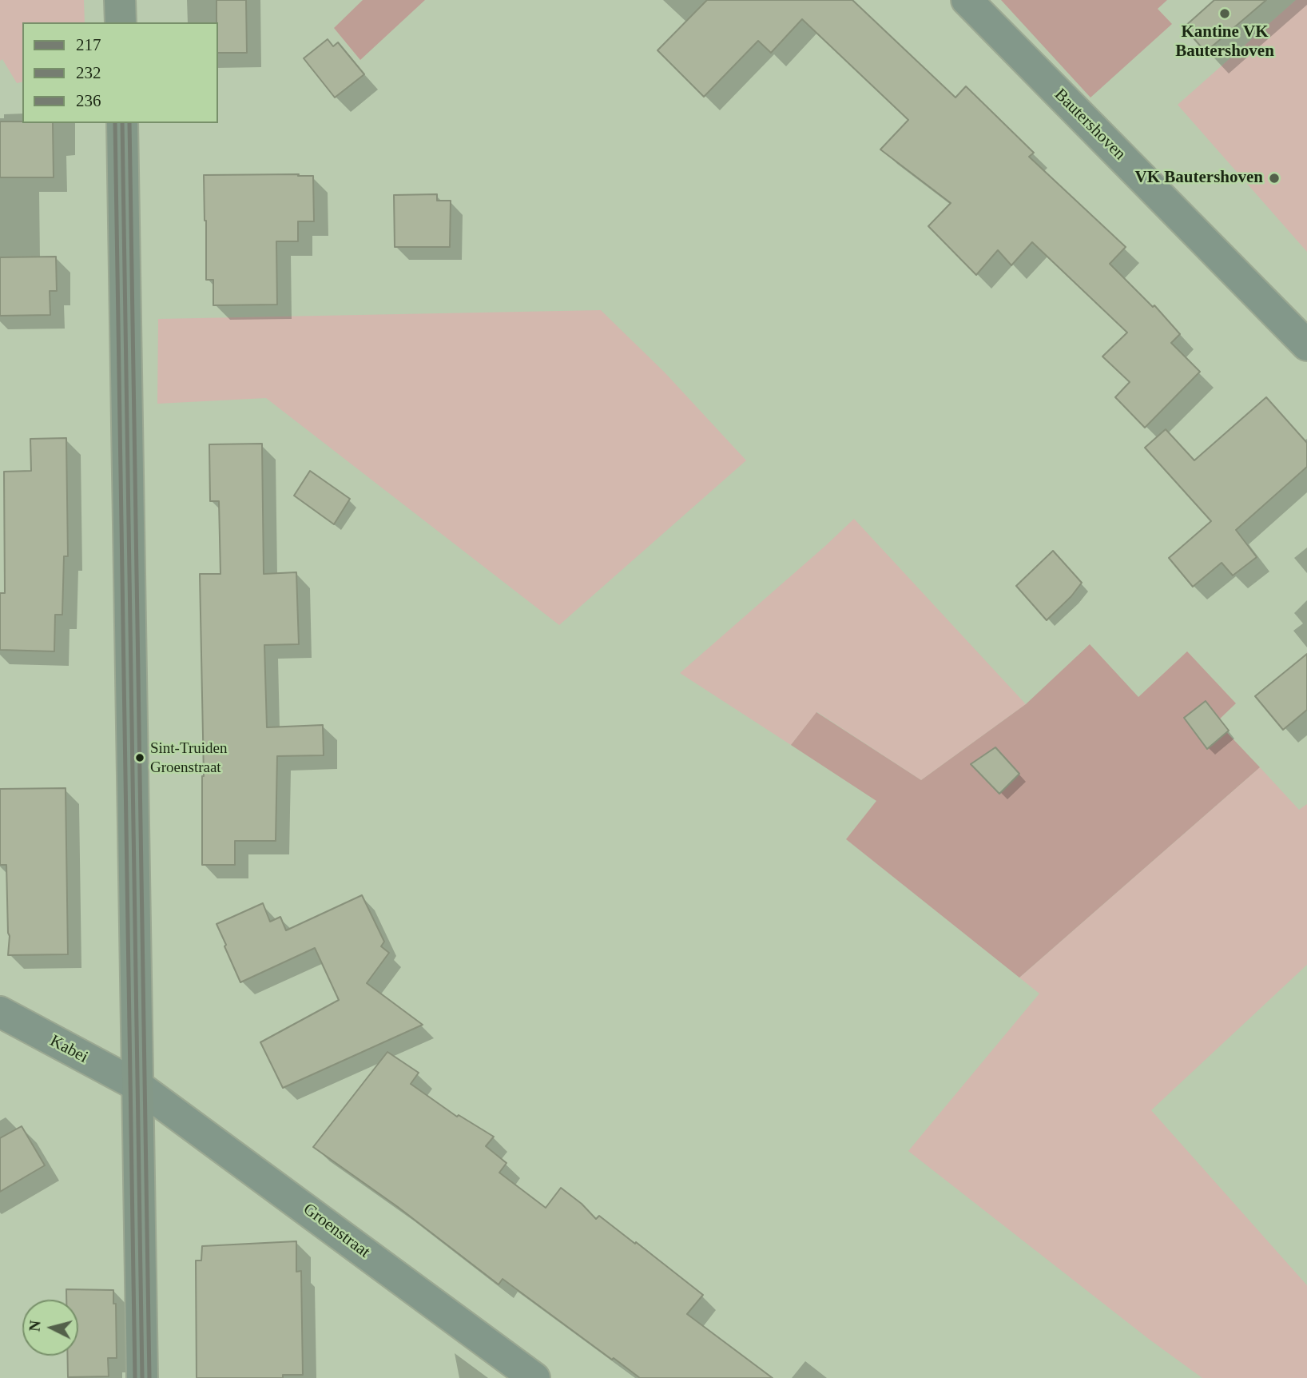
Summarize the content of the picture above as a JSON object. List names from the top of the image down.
{
  "streets": {
    "street": ["Bautershoven", "Kabei", "Groenstraat"]
  },
  "crossings": [
    ["Kabei", "Groenstraat"]
  ],
  "places": ["Kantine VK Bautershoven", "VK Bautershoven", "Sint-Truiden Groenstraat"],
  "lines": ["transit line 217", "transit line 232", "transit line 236"],
  "legend": ["217", "232", "236"],
  "north": "left"
}
